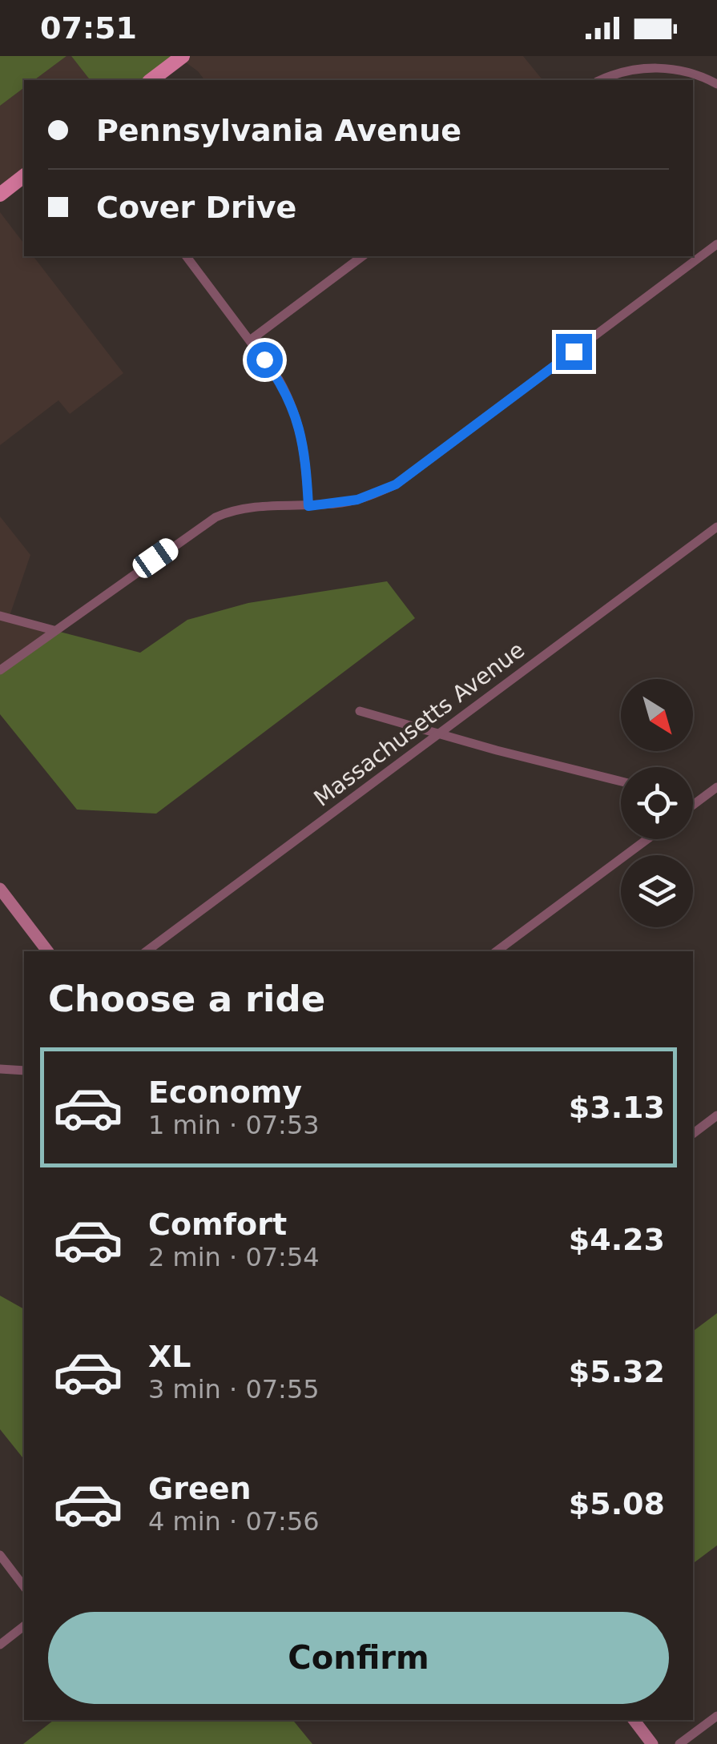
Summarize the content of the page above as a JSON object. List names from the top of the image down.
{
  "streets": {
    "street": ["Massachusetts Avenue"]
  },
  "north": "bottom right",
  "page": {
    "status": "07:51",
    "banner": ["Pennsylvania Avenue", "Cover Drive"],
    "heading": "Choose a ride",
    "list": [
      {
        "name": "Economy",
        "note": "1 min · 07:53",
        "value": "$3.13"
      },
      {
        "name": "Comfort",
        "note": "2 min · 07:54",
        "value": "$4.23"
      },
      {
        "name": "XL",
        "note": "3 min · 07:55",
        "value": "$5.32"
      },
      {
        "name": "Green",
        "note": "4 min · 07:56",
        "value": "$5.08"
      }
    ],
    "buttons": "Confirm"
  }
}
